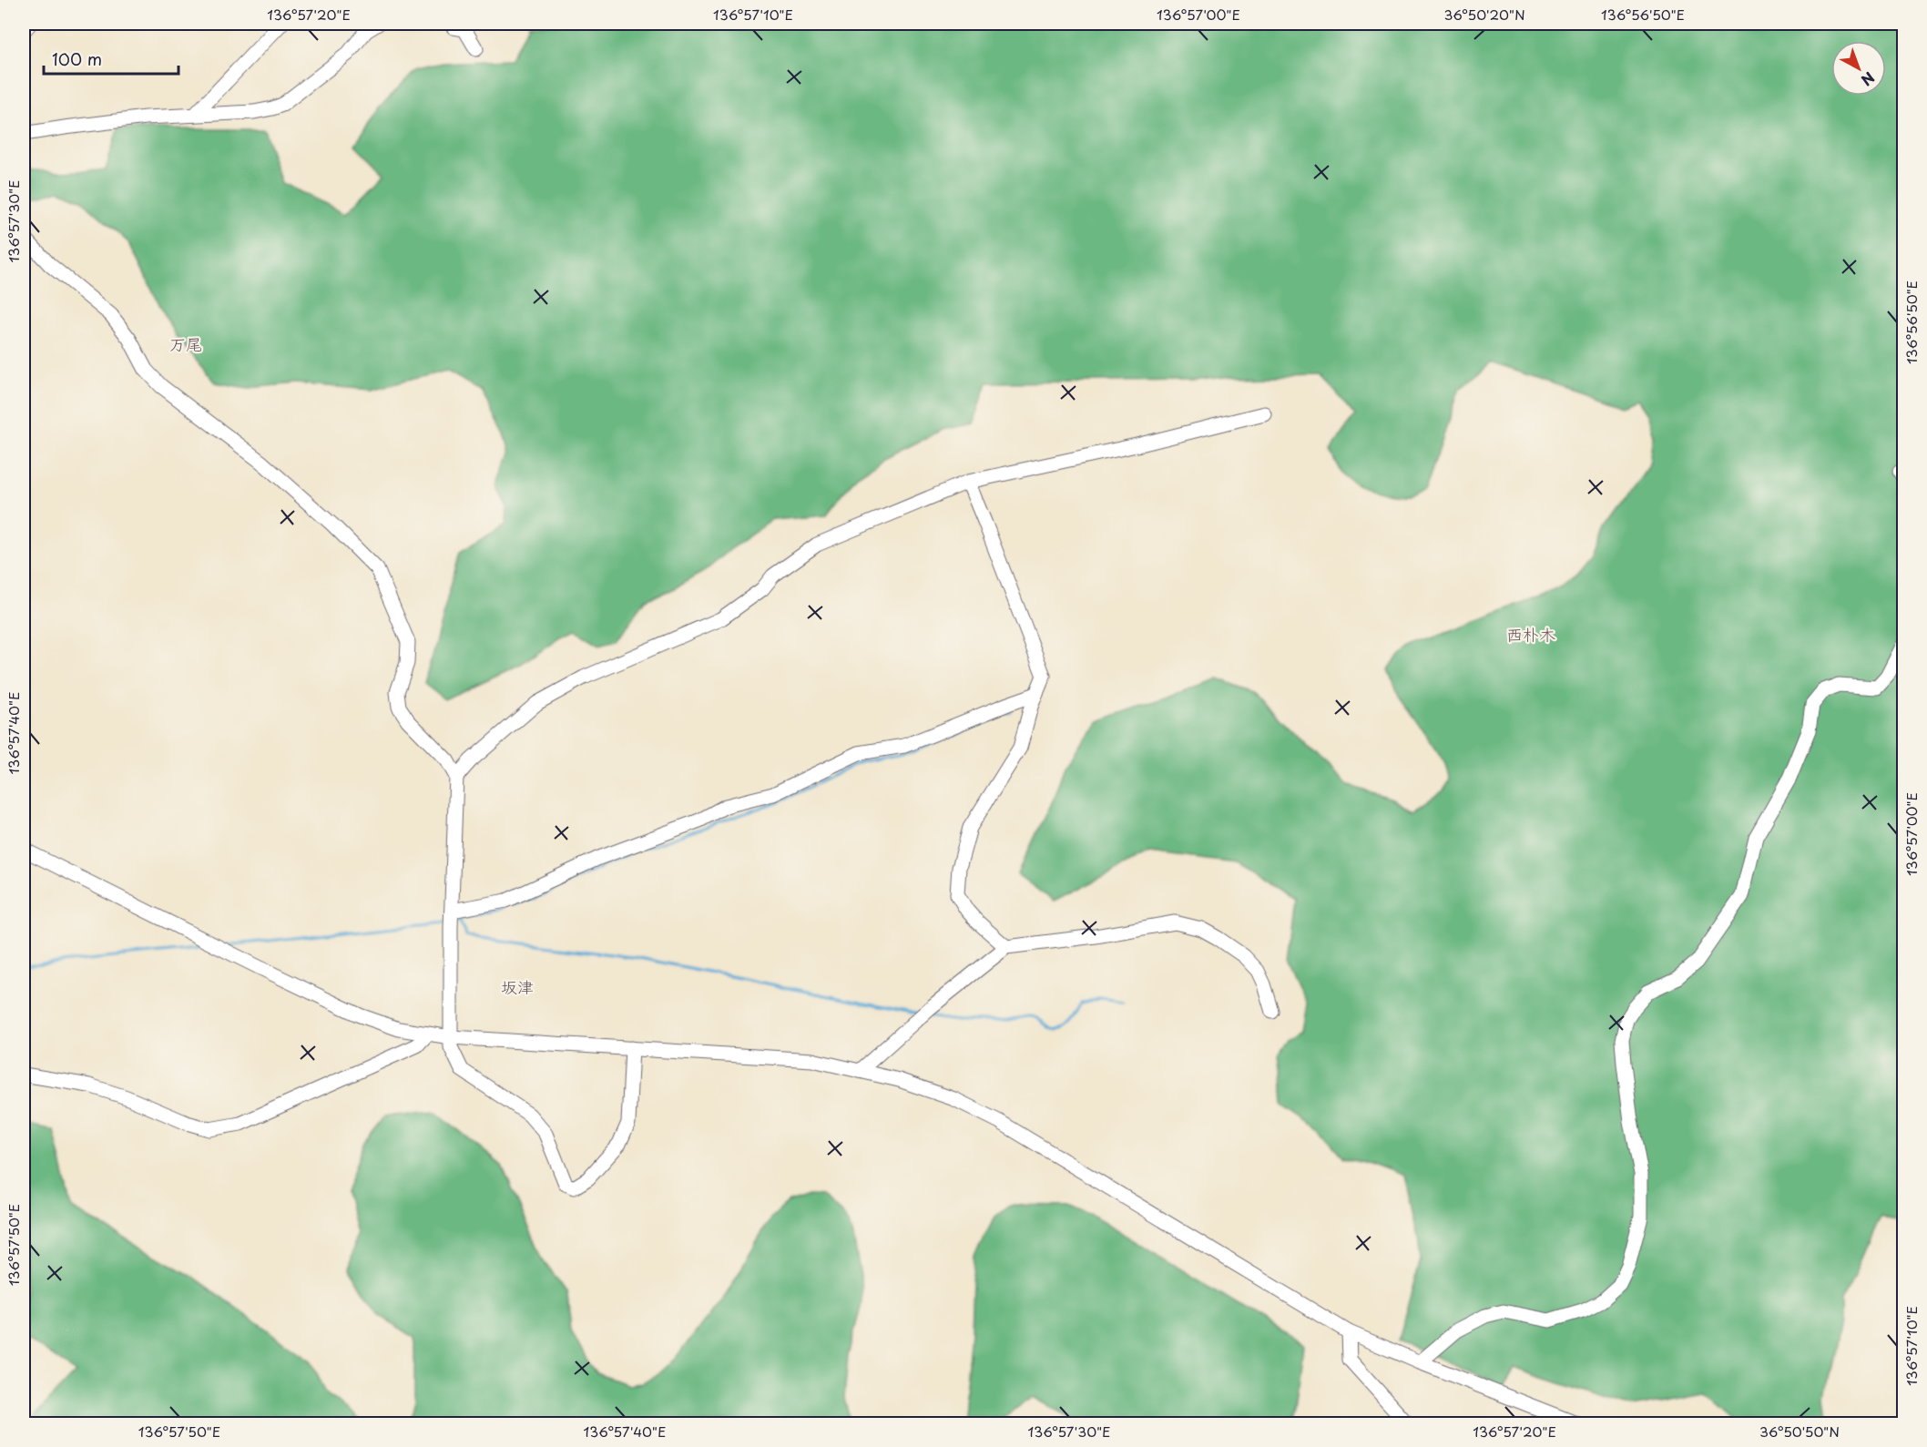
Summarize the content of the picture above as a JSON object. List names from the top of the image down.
{
  "districts": ["万尾", "西朴木", "坂津"],
  "scale_bar": "100 m",
  "north": "bottom right",
  "coordinates": [
    "136°57'20\"E",
    "136°57'10\"E",
    "136°57'00\"E",
    "36°50'20\"N",
    "136°56'50\"E",
    "136°57'30\"E",
    "136°57'40\"E",
    "136°57'50\"E",
    "36°50'50\"N"
  ]
}
